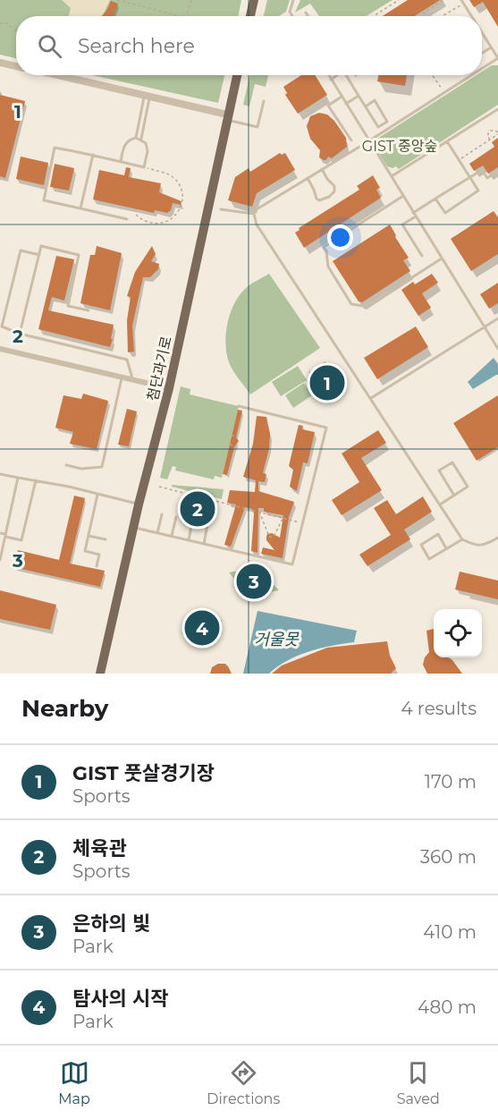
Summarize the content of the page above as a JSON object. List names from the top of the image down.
{
  "streets": {
    "main road": ["첨단과기로"]
  },
  "water": ["거울못"],
  "parks": ["GIST 중앙숲"],
  "page": {
    "search": "Search here",
    "pins": [
      "1",
      "2",
      "3",
      "4"
    ],
    "heading": ["Nearby", "4 results"],
    "list": [
      {
        "mark": "1",
        "name": "GIST 풋살경기장",
        "note": "Sports",
        "value": "170 m"
      },
      {
        "mark": "2",
        "name": "체육관",
        "note": "Sports",
        "value": "360 m"
      },
      {
        "mark": "3",
        "name": "은하의 빛",
        "note": "Park",
        "value": "410 m"
      },
      {
        "mark": "4",
        "name": "탐사의 시작",
        "note": "Park",
        "value": "480 m"
      }
    ],
    "nav": ["Map", "Directions", "Saved"]
  },
  "grid": {
    "rows": ["1", "2", "3"]
  }
}
